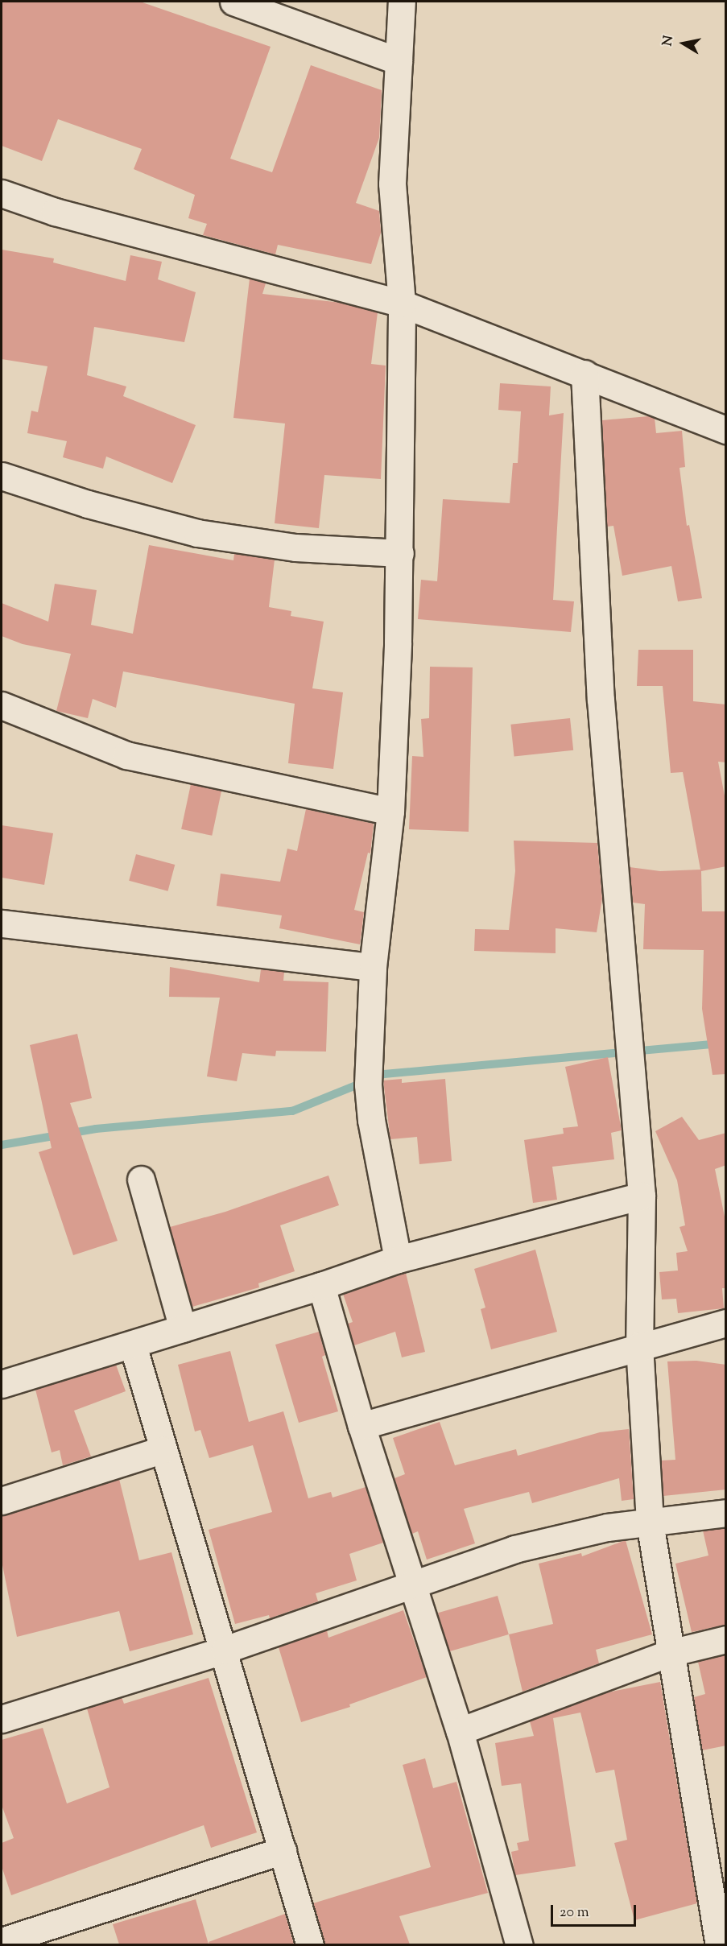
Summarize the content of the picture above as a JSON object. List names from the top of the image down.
{
  "scale_bar": "20 m",
  "north": "left"
}
